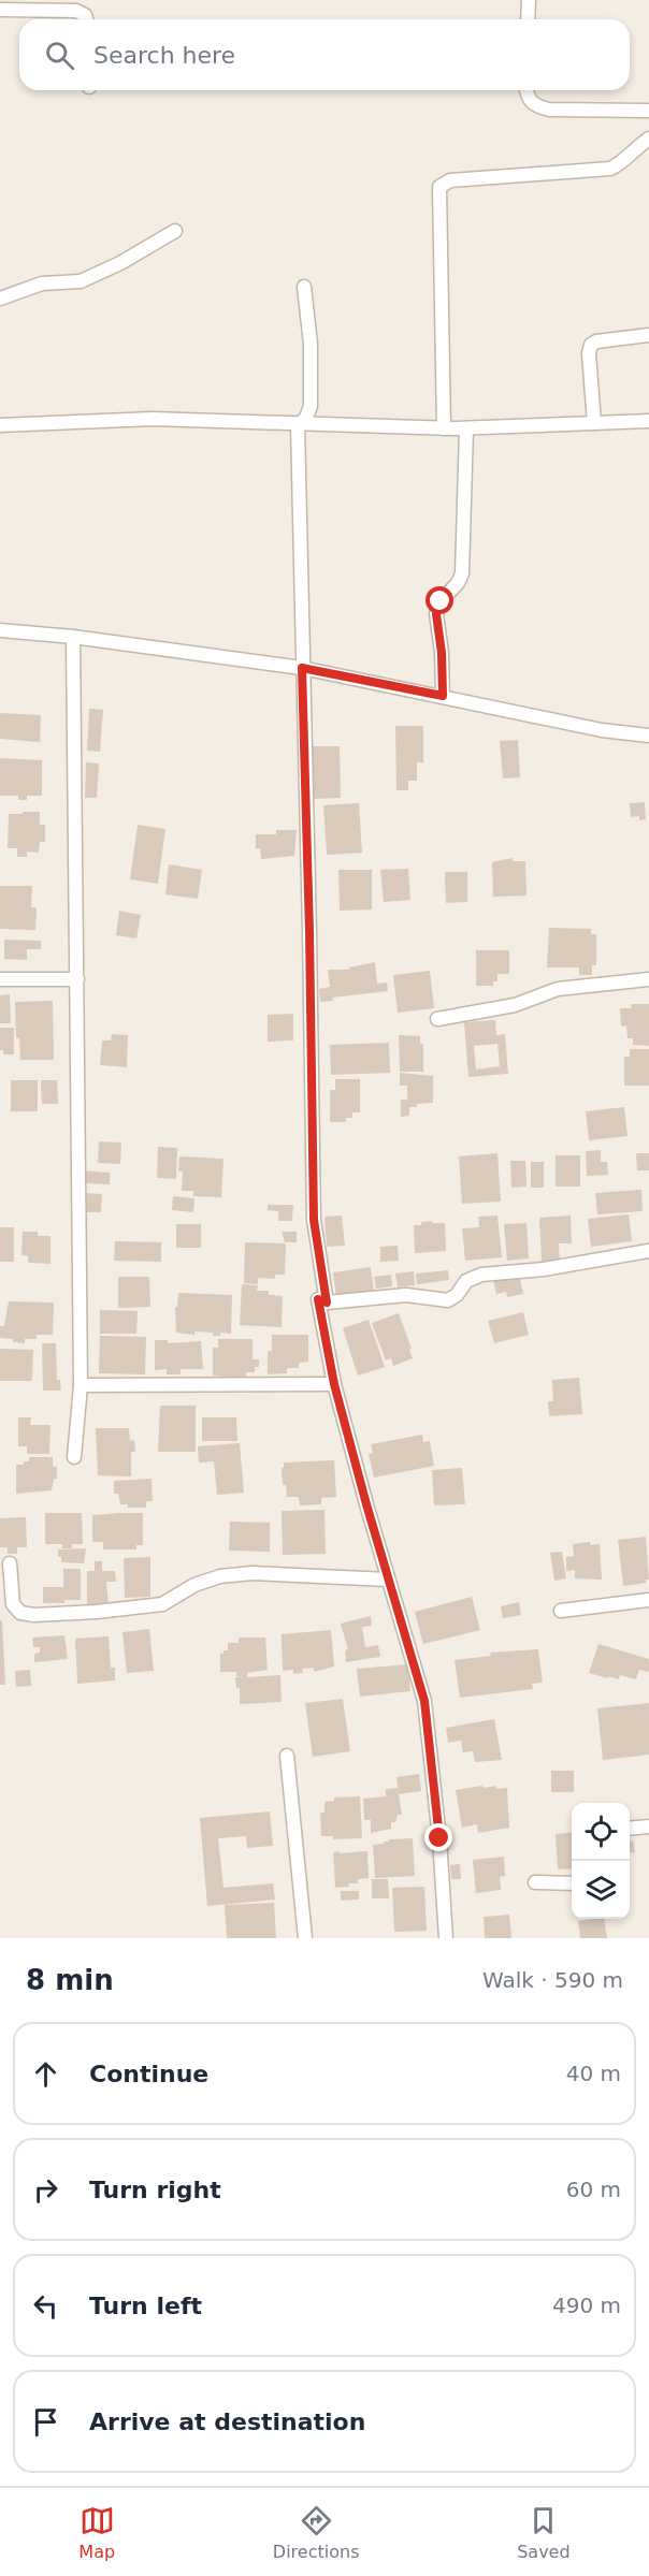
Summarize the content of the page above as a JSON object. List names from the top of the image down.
{
  "page": {
    "search": "Search here",
    "heading": ["8 min", "Walk · 590 m"],
    "list": [
      ["Continue", "40 m"],
      ["Turn right", "60 m"],
      ["Turn left", "490 m"],
      "Arrive at destination"
    ],
    "nav": ["Map", "Directions", "Saved"]
  }
}
